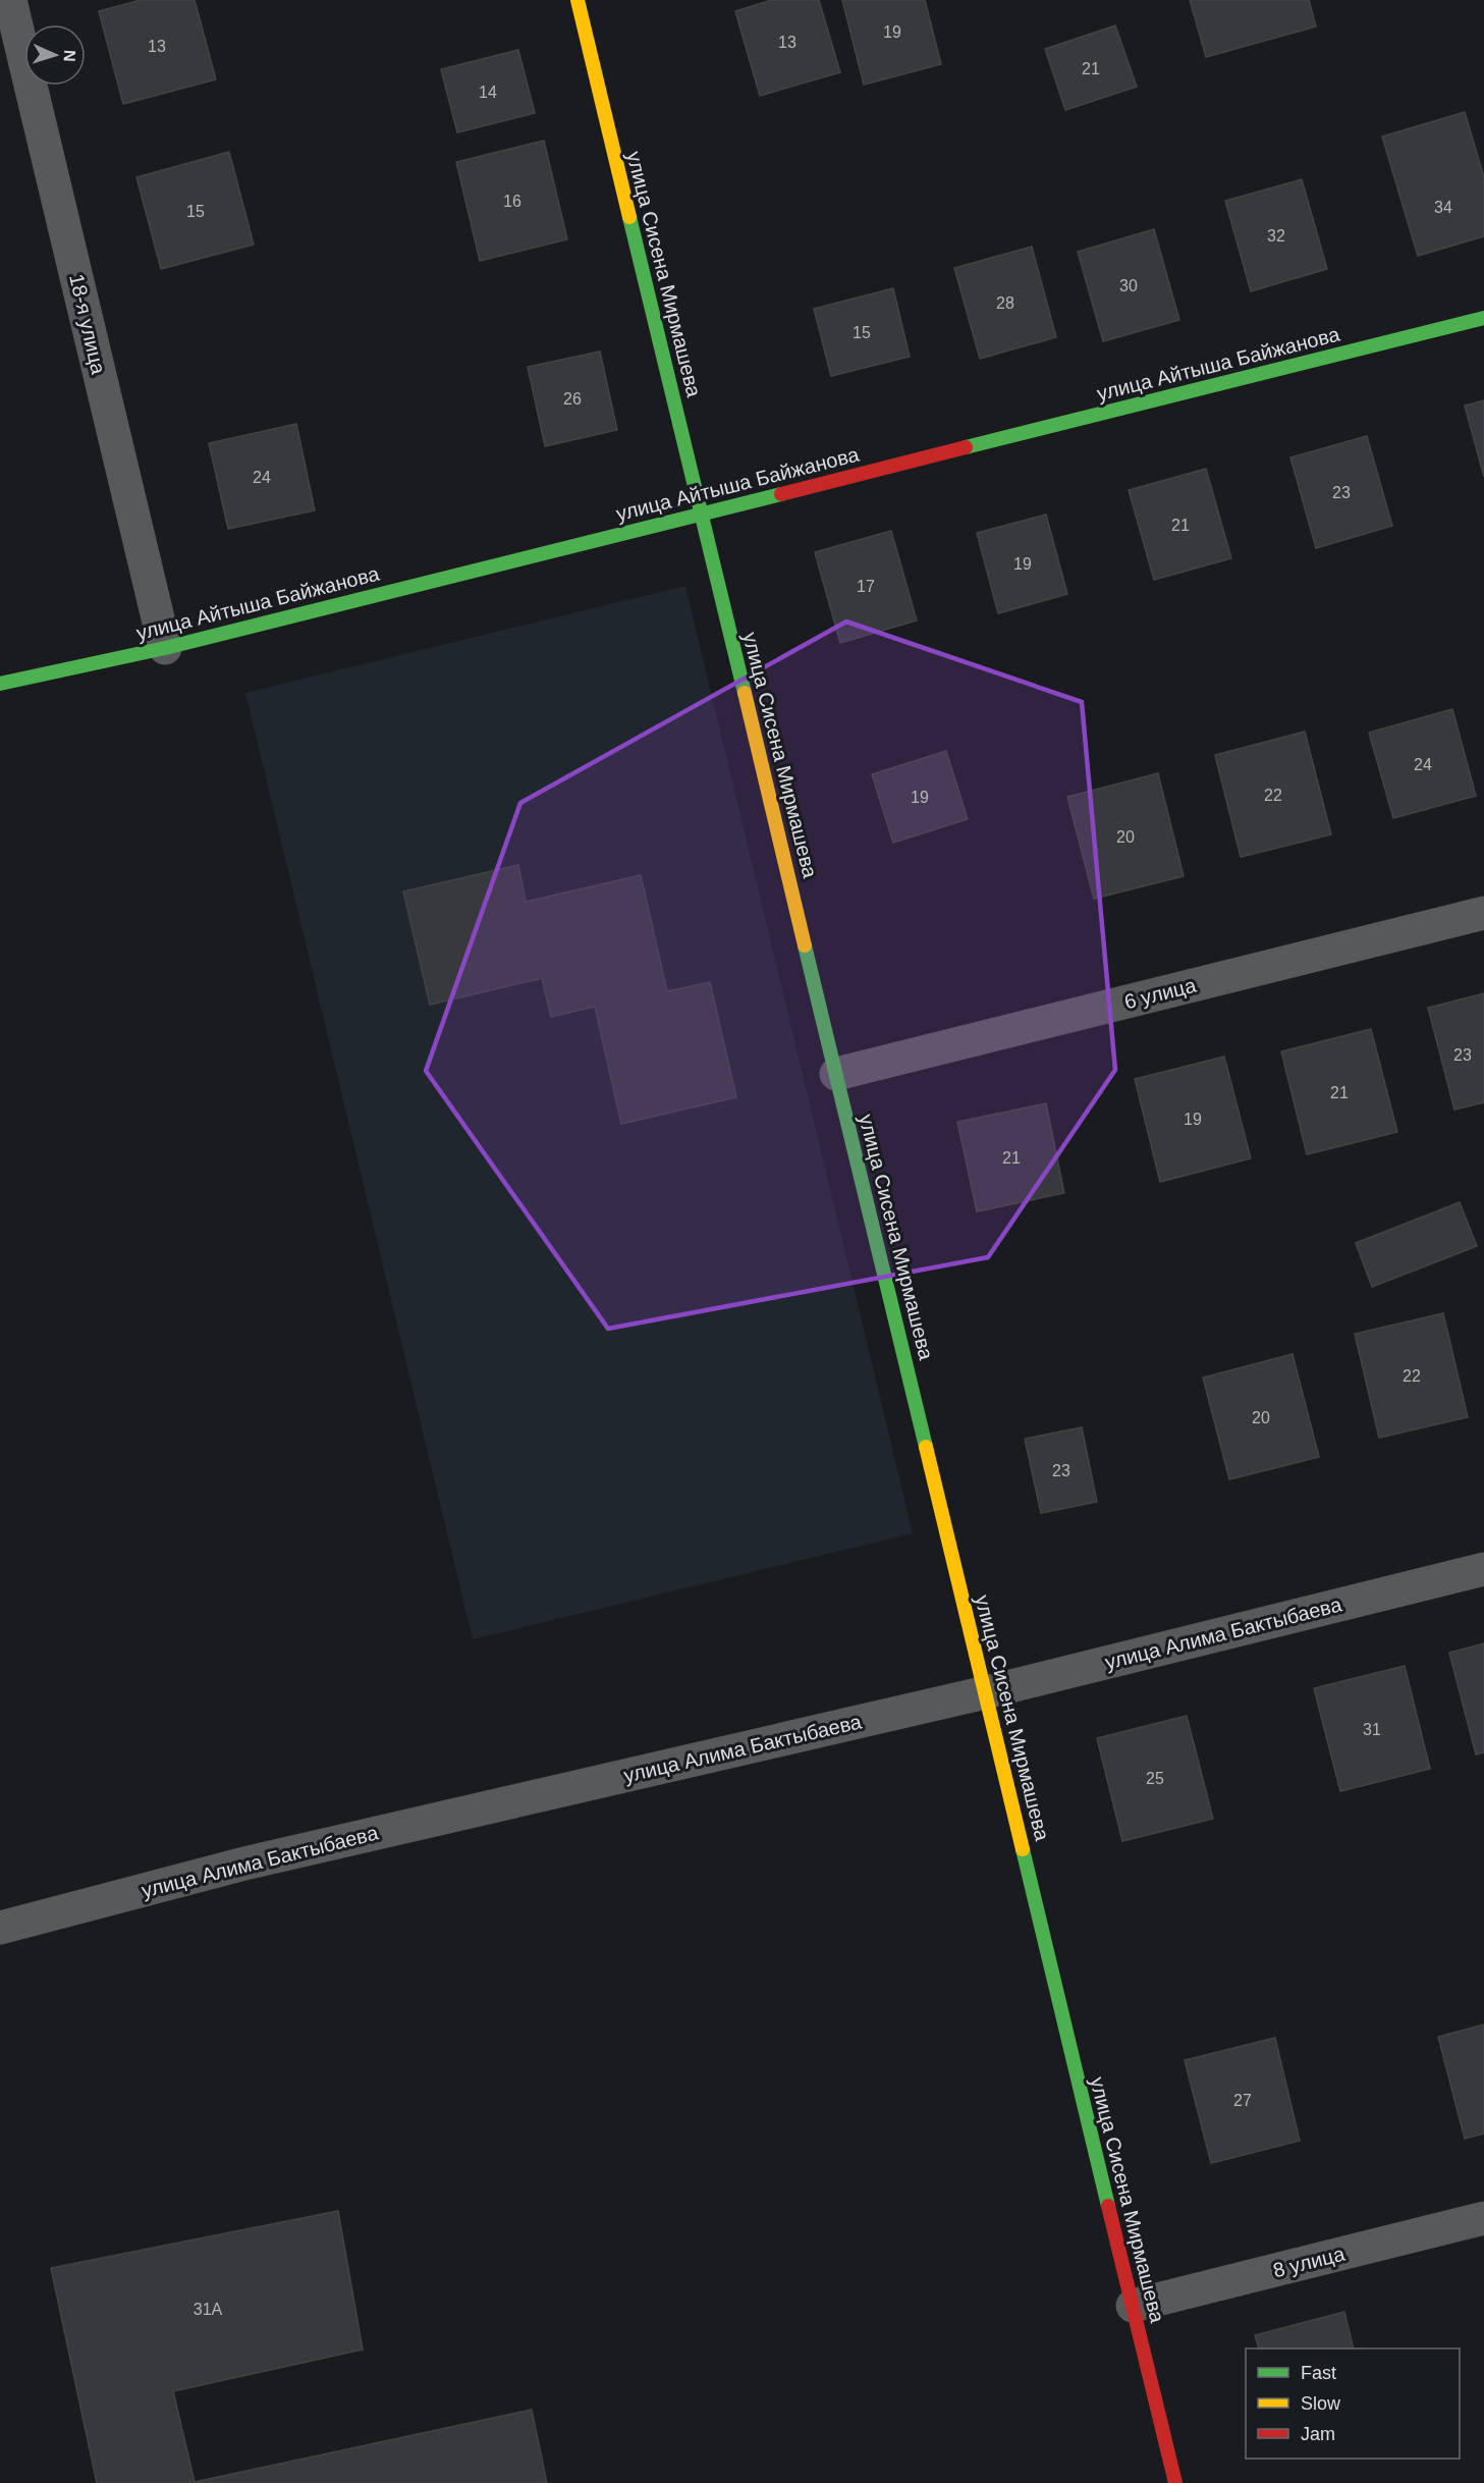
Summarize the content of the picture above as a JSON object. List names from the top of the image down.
{
  "streets": {
    "street": [
      "улица Сисена Мирмашева",
      "18-я улица",
      "улица Айтыша Байжанова",
      "6 улица",
      "улица Алима Бактыбаева",
      "8 улица"
    ]
  },
  "crossings": [
    ["улица Сисена Мирмашева", "улица Айтыша Байжанова"],
    ["улица Сисена Мирмашева", "6 улица"],
    ["улица Сисена Мирмашева", "улица Алима Бактыбаева"],
    ["улица Сисена Мирмашева", "8 улица"],
    ["18-я улица", "улица Айтыша Байжанова"]
  ],
  "house_numbers": [
    "19",
    "13",
    "13",
    "21",
    "14",
    "16",
    "34",
    "15",
    "32",
    "30",
    "28",
    "15",
    "26",
    "24",
    "23",
    "21",
    "19",
    "17",
    "24",
    "22",
    "19",
    "20",
    "23",
    "21",
    "19",
    "21",
    "22",
    "20",
    "23",
    "31",
    "25",
    "27",
    "31А"
  ],
  "legend": ["Fast", "Slow", "Jam"],
  "north": "right"
}
